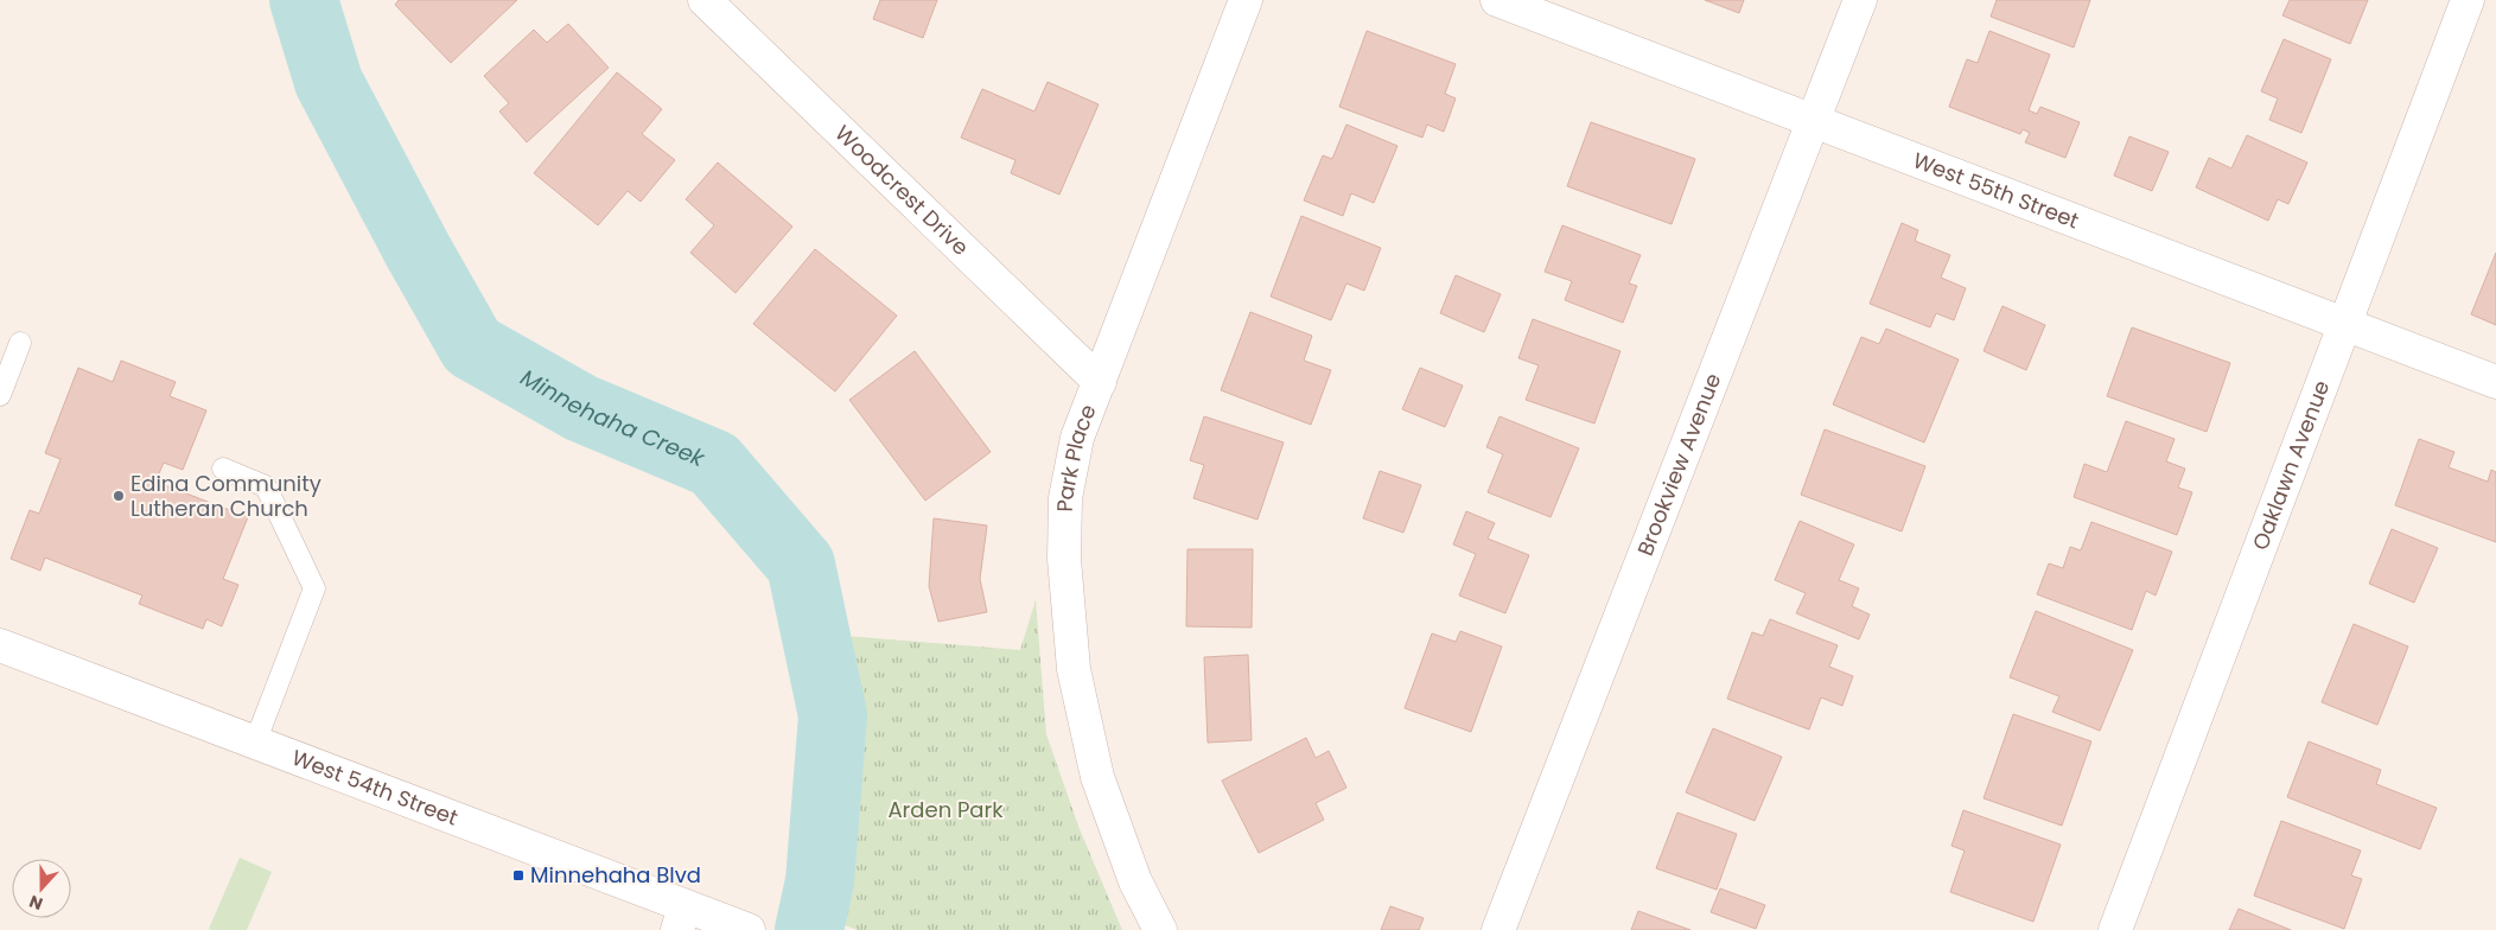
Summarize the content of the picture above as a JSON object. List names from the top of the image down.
{
  "streets": {
    "street": [
      "Woodcrest Drive",
      "West 55th Street",
      "Park Place",
      "Brookview Avenue",
      "Oaklawn Avenue",
      "West 54th Street"
    ]
  },
  "crossings": [
    ["Woodcrest Drive", "Park Place"],
    ["West 55th Street", "Brookview Avenue"],
    ["West 55th Street", "Oaklawn Avenue"]
  ],
  "water": ["Minnehaha Creek"],
  "parks": ["Arden Park"],
  "places": {
    "other": ["Edina Community Lutheran Church"],
    "transit": ["Minnehaha Blvd"]
  },
  "north": "bottom"
}
